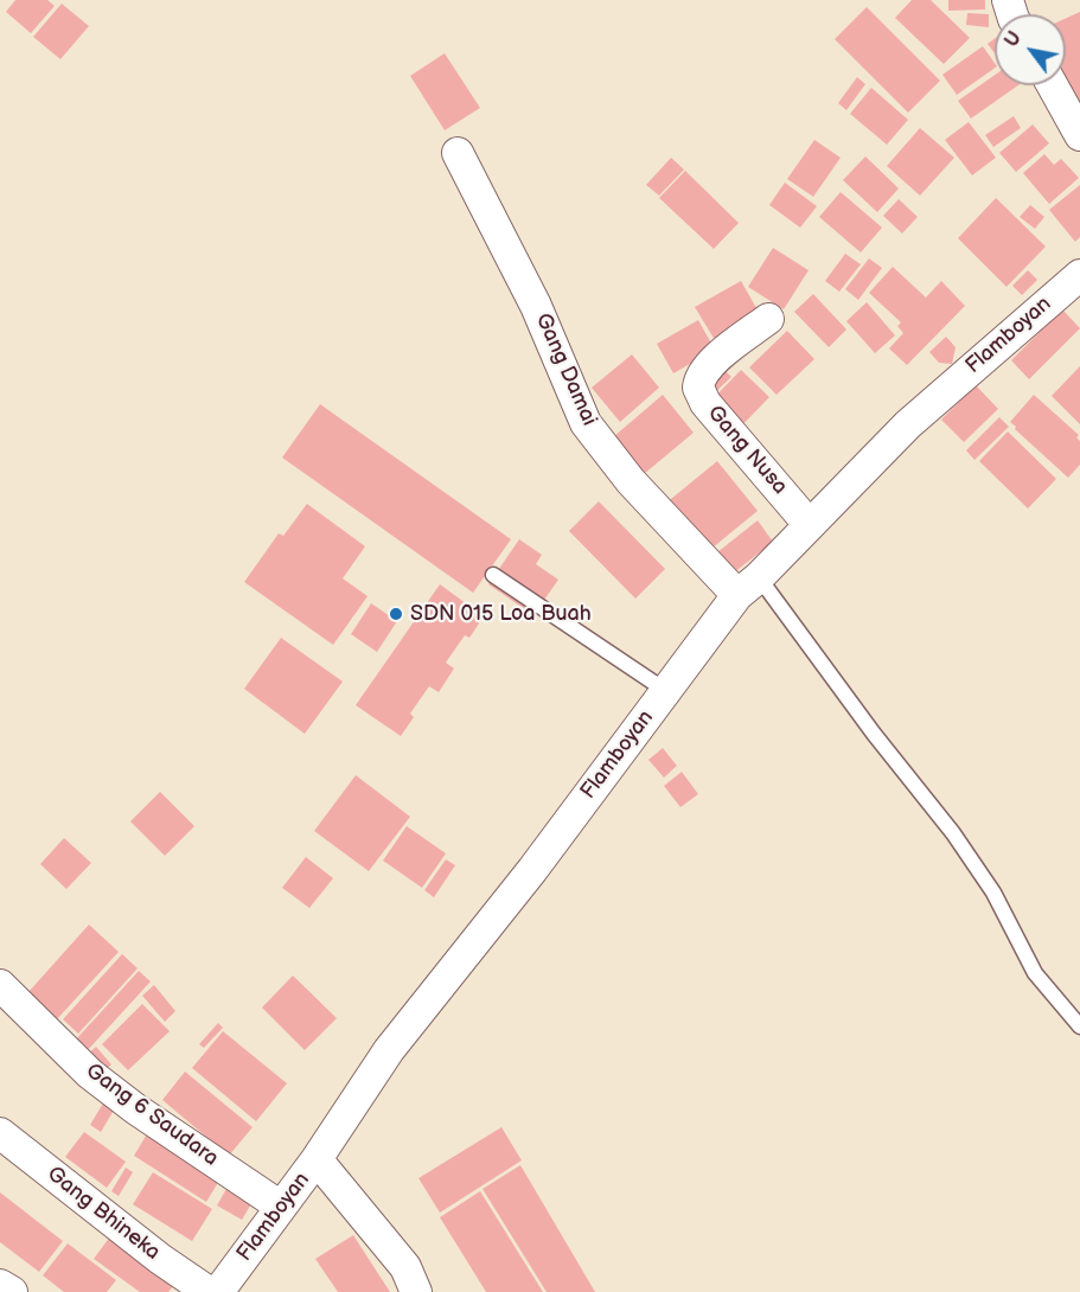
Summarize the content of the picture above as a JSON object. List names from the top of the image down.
{
  "streets": {
    "street": [
      "Flamboyan",
      "Gang Damai",
      "Gang Nusa",
      "Gang 6 Saudara",
      "Gang Bhineka"
    ]
  },
  "crossings": [
    ["Flamboyan", "Gang Damai"],
    ["Flamboyan", "Gang Nusa"],
    ["Flamboyan", "Gang 6 Saudara"]
  ],
  "places": ["SDN 015 Loa Buah"],
  "north": "top left"
}
